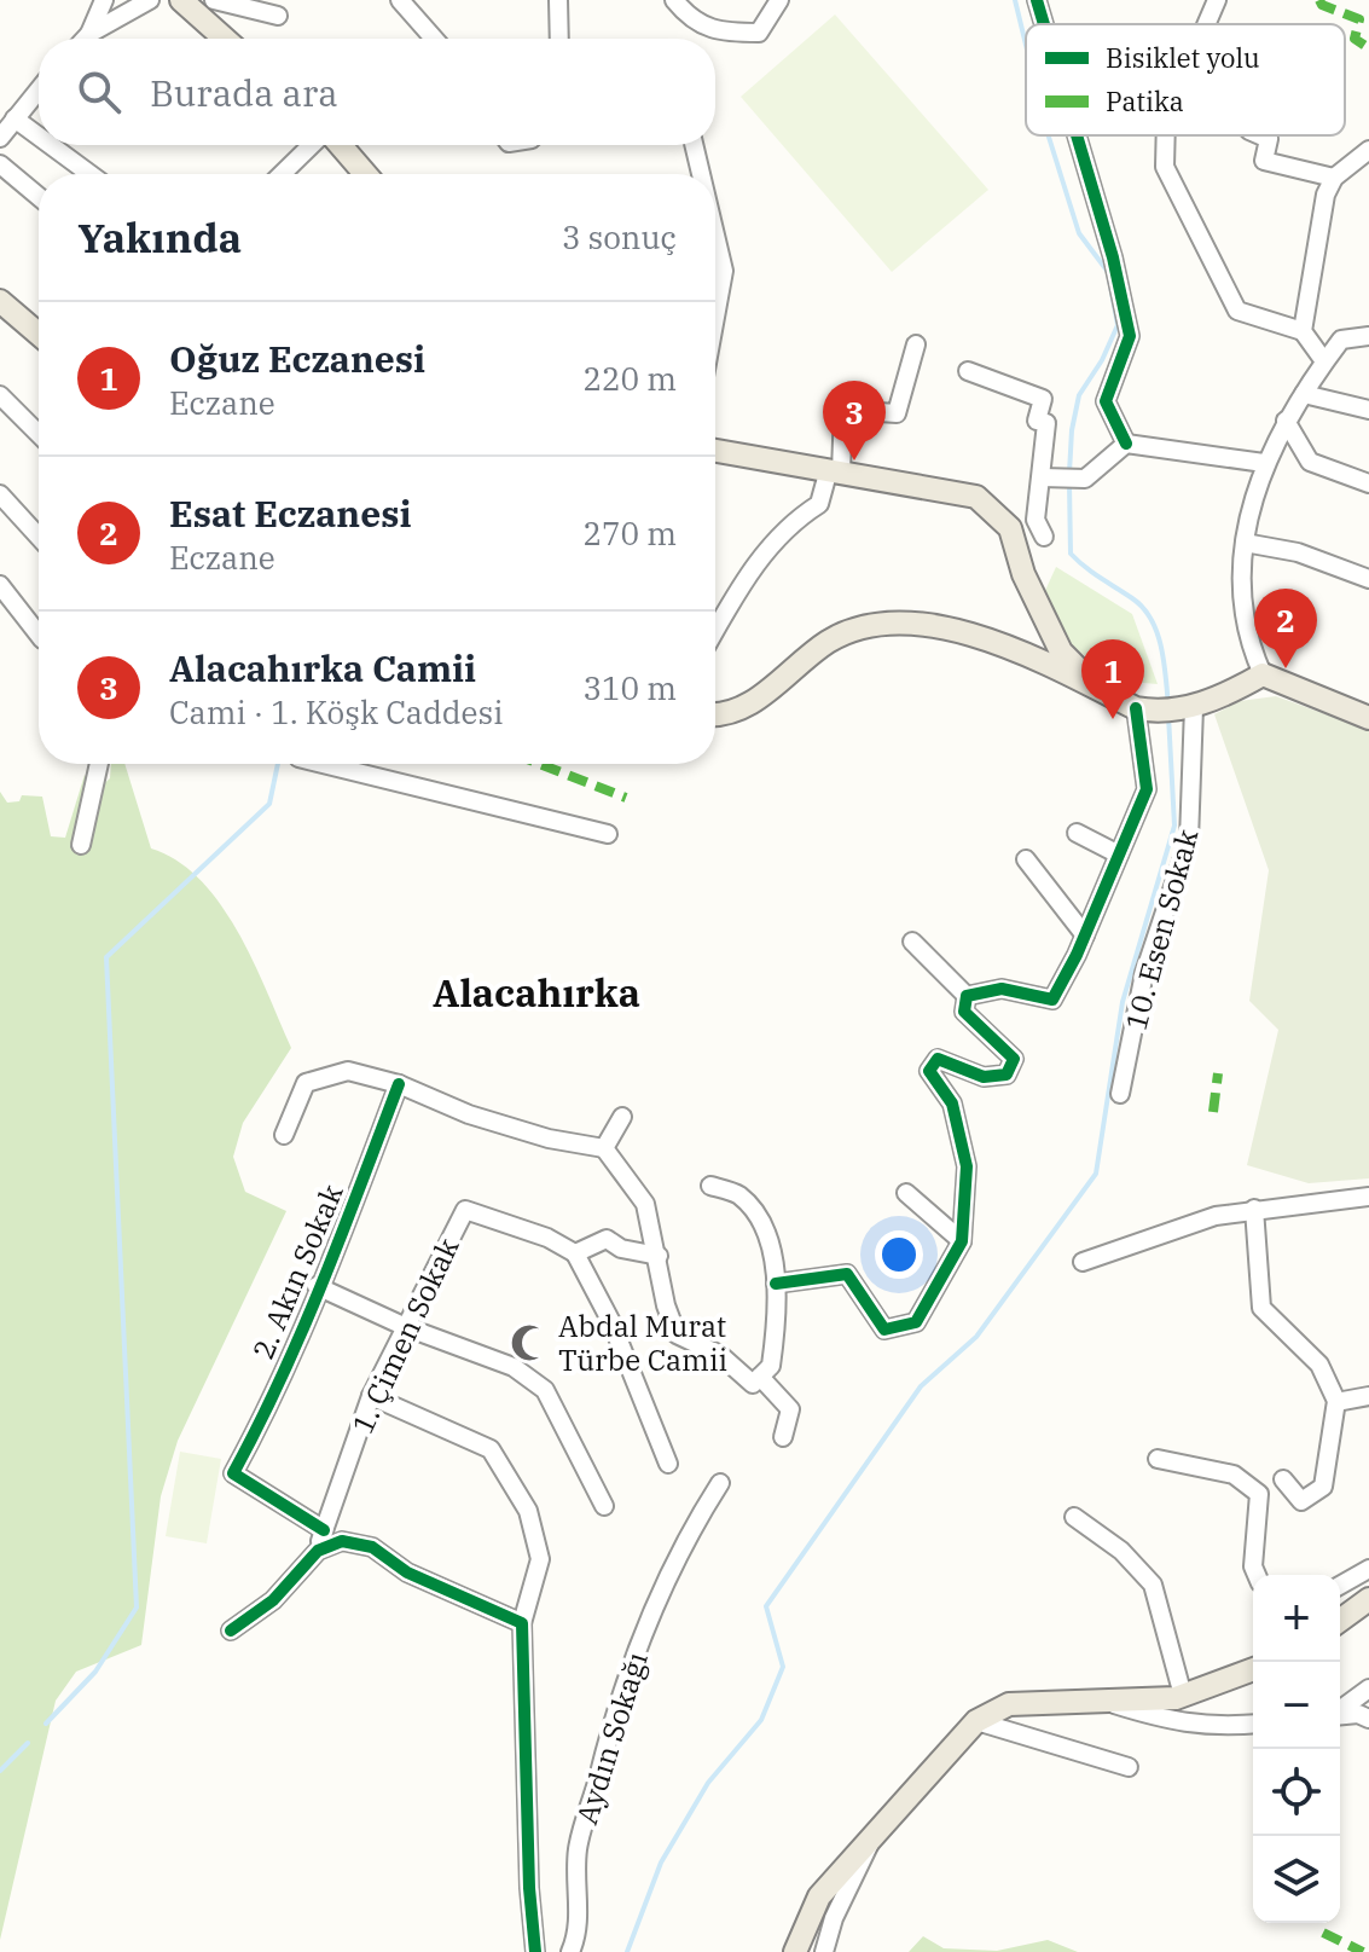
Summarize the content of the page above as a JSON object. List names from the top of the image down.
{
  "streets": {
    "street": [
      "10. Esen Sokak",
      "2. Akın Sokak",
      "1. Çimen Sokak",
      "Aydın Sokağı"
    ]
  },
  "crossings": [
    ["2. Akın Sokak", "1. Çimen Sokak"]
  ],
  "districts": ["Alacahırka"],
  "places": {
    "mosque": ["Abdal Murat Türbe Camii"]
  },
  "legend": ["Bisiklet yolu", "Patika"],
  "page": {
    "search": "Burada ara",
    "heading": ["Yakında", "3 sonuç"],
    "list": [
      {
        "mark": "1",
        "name": "Oğuz Eczanesi",
        "note": "Eczane",
        "value": "220 m"
      },
      {
        "mark": "2",
        "name": "Esat Eczanesi",
        "note": "Eczane",
        "value": "270 m"
      },
      {
        "mark": "3",
        "name": "Alacahırka Camii",
        "note": "Cami · 1. Köşk Caddesi",
        "value": "310 m"
      }
    ],
    "pins": ["3", "2", "1"],
    "map_buttons": ["+", "−"]
  }
}
